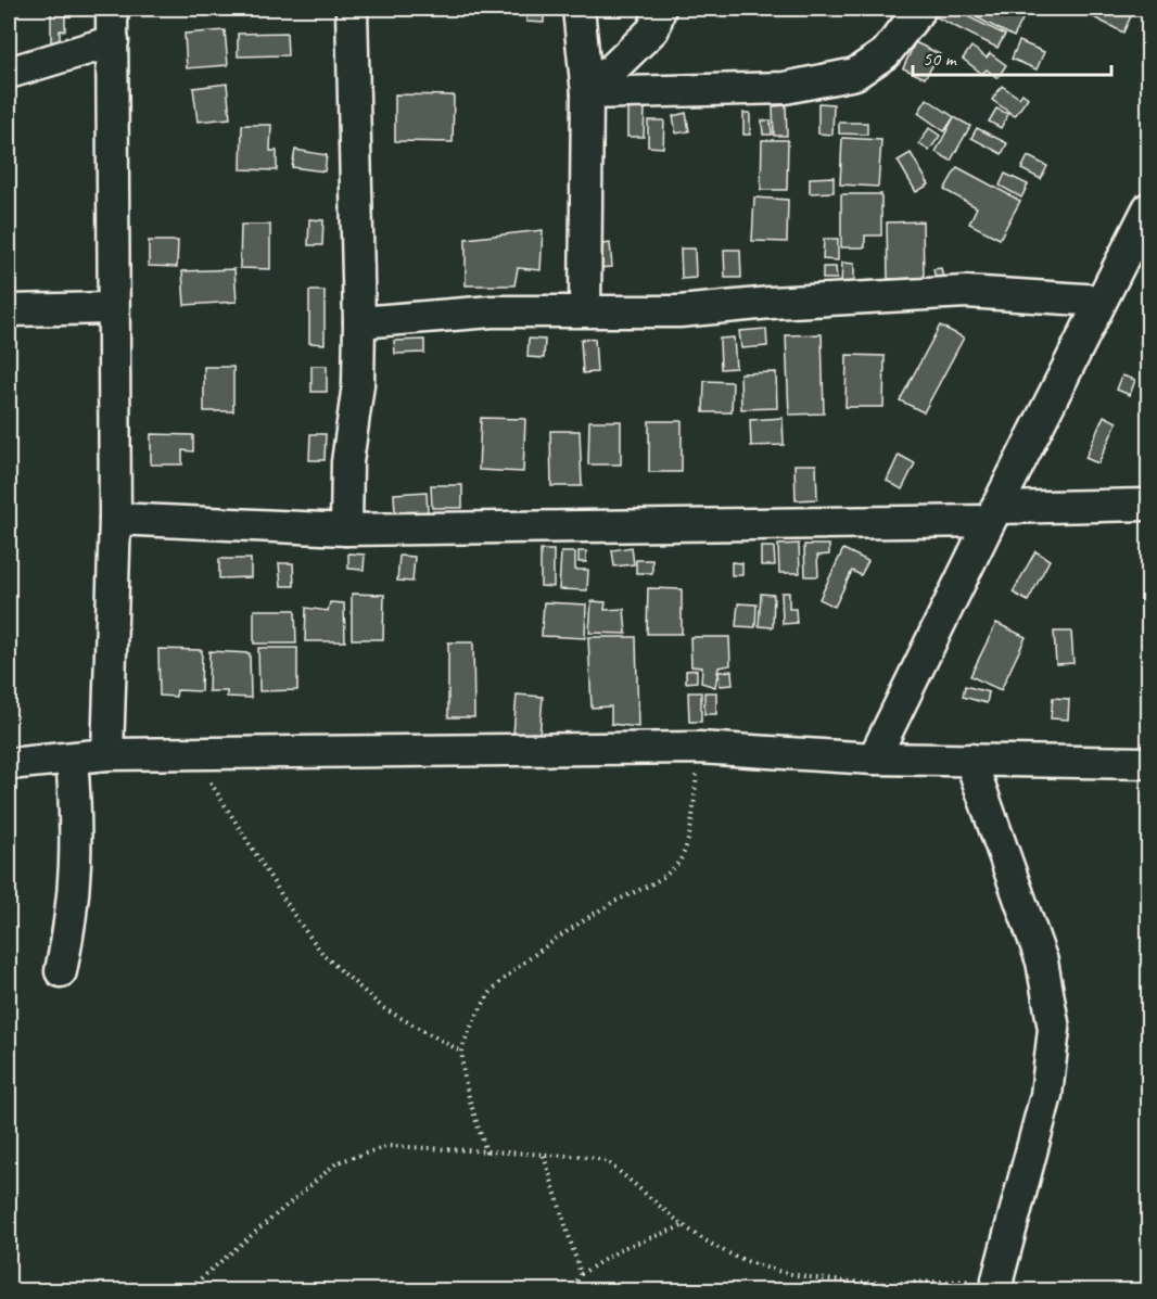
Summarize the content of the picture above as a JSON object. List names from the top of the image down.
{
  "scale_bar": "50 m"
}
